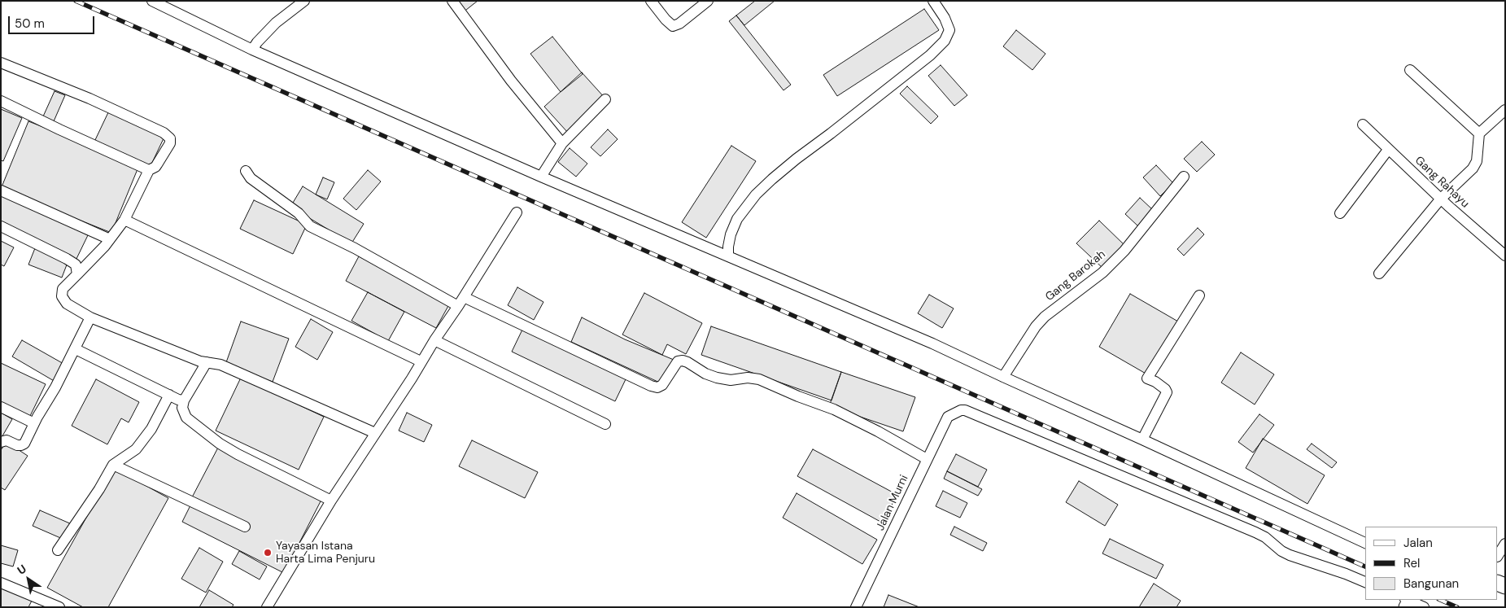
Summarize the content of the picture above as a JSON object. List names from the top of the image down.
{
  "streets": {
    "street": ["Gang Rahayu", "Gang Barokah", "Jalan Murni"]
  },
  "places": ["Yayasan Istana Harta Lima Penjuru"],
  "legend": ["Jalan", "Rel", "Bangunan"],
  "scale_bar": "50 m",
  "north": "top left"
}
